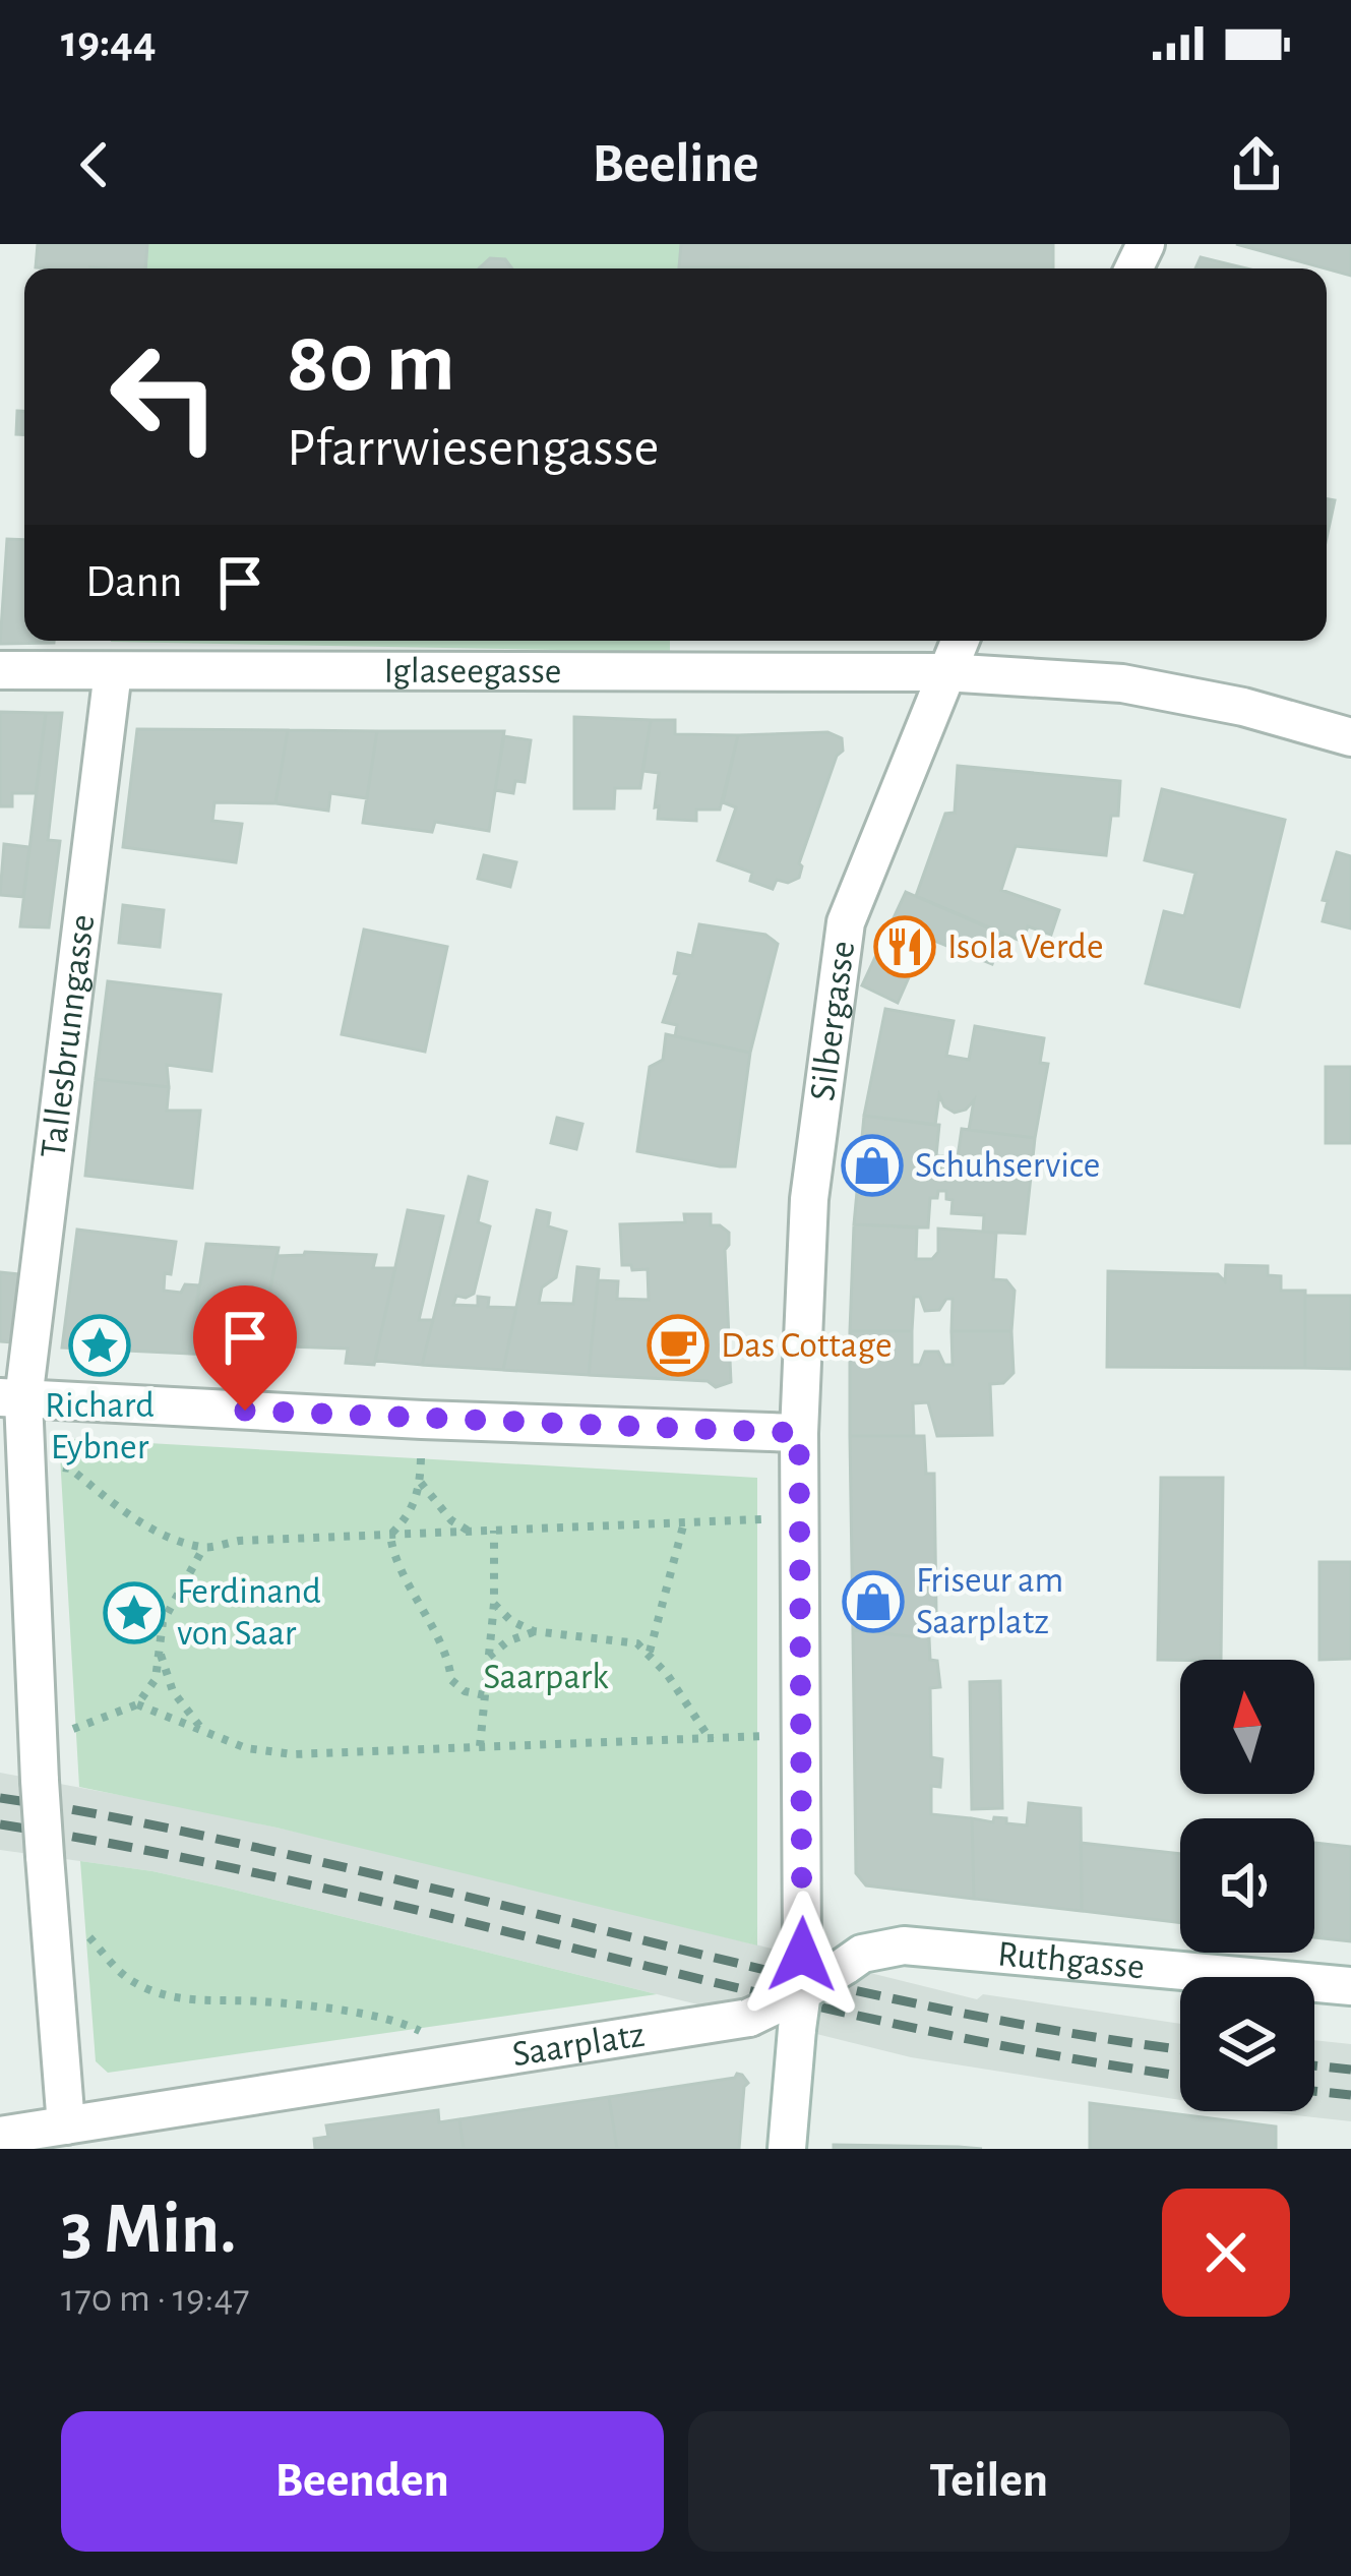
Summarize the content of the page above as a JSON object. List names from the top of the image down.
{
  "streets": {
    "street": [
      "Iglaseegasse",
      "Silbergasse",
      "Tallesbrunngasse",
      "Ruthgasse",
      "Saarplatz"
    ]
  },
  "crossings": [
    ["Iglaseegasse", "Silbergasse"],
    ["Iglaseegasse", "Tallesbrunngasse"],
    ["Ruthgasse", "Saarplatz"]
  ],
  "parks": ["Saarpark"],
  "places": {
    "restaurant": ["Isola Verde"],
    "shop": ["Schuhservice", "Friseur am Saarplatz"],
    "place": ["Richard Eybner", "Ferdinand von Saar"],
    "cafe": ["Das Cottage"]
  },
  "north": "top",
  "page": {
    "status": "19:44",
    "header": "Beeline",
    "turn": ["80 m", "Pfarrwiesengasse"],
    "then": "Dann",
    "heading": ["3 Min.", "170 m · 19:47"],
    "buttons": ["Beenden", "Teilen"]
  }
}
